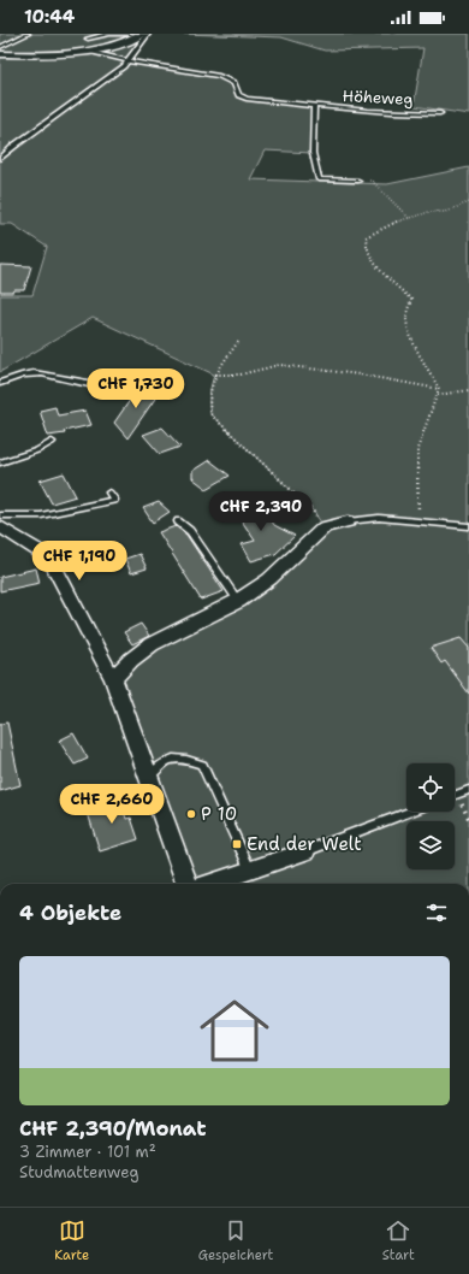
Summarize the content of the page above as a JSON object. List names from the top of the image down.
{
  "streets": {
    "lane": ["Höheweg"]
  },
  "places": {
    "other": ["P 10"],
    "transit": ["End der Welt"]
  },
  "page": {
    "status": "10:44",
    "price": [
      "CHF 1,730",
      "CHF 2,390",
      "CHF 1,190",
      "CHF 2,660"
    ],
    "heading": "4 Objekte",
    "list": [
      {
        "name": "CHF 2,390/Monat",
        "note": "3 Zimmer · 101 m² · Studmattenweg"
      }
    ],
    "tabs": ["Karte", "Gespeichert", "Start"]
  }
}
